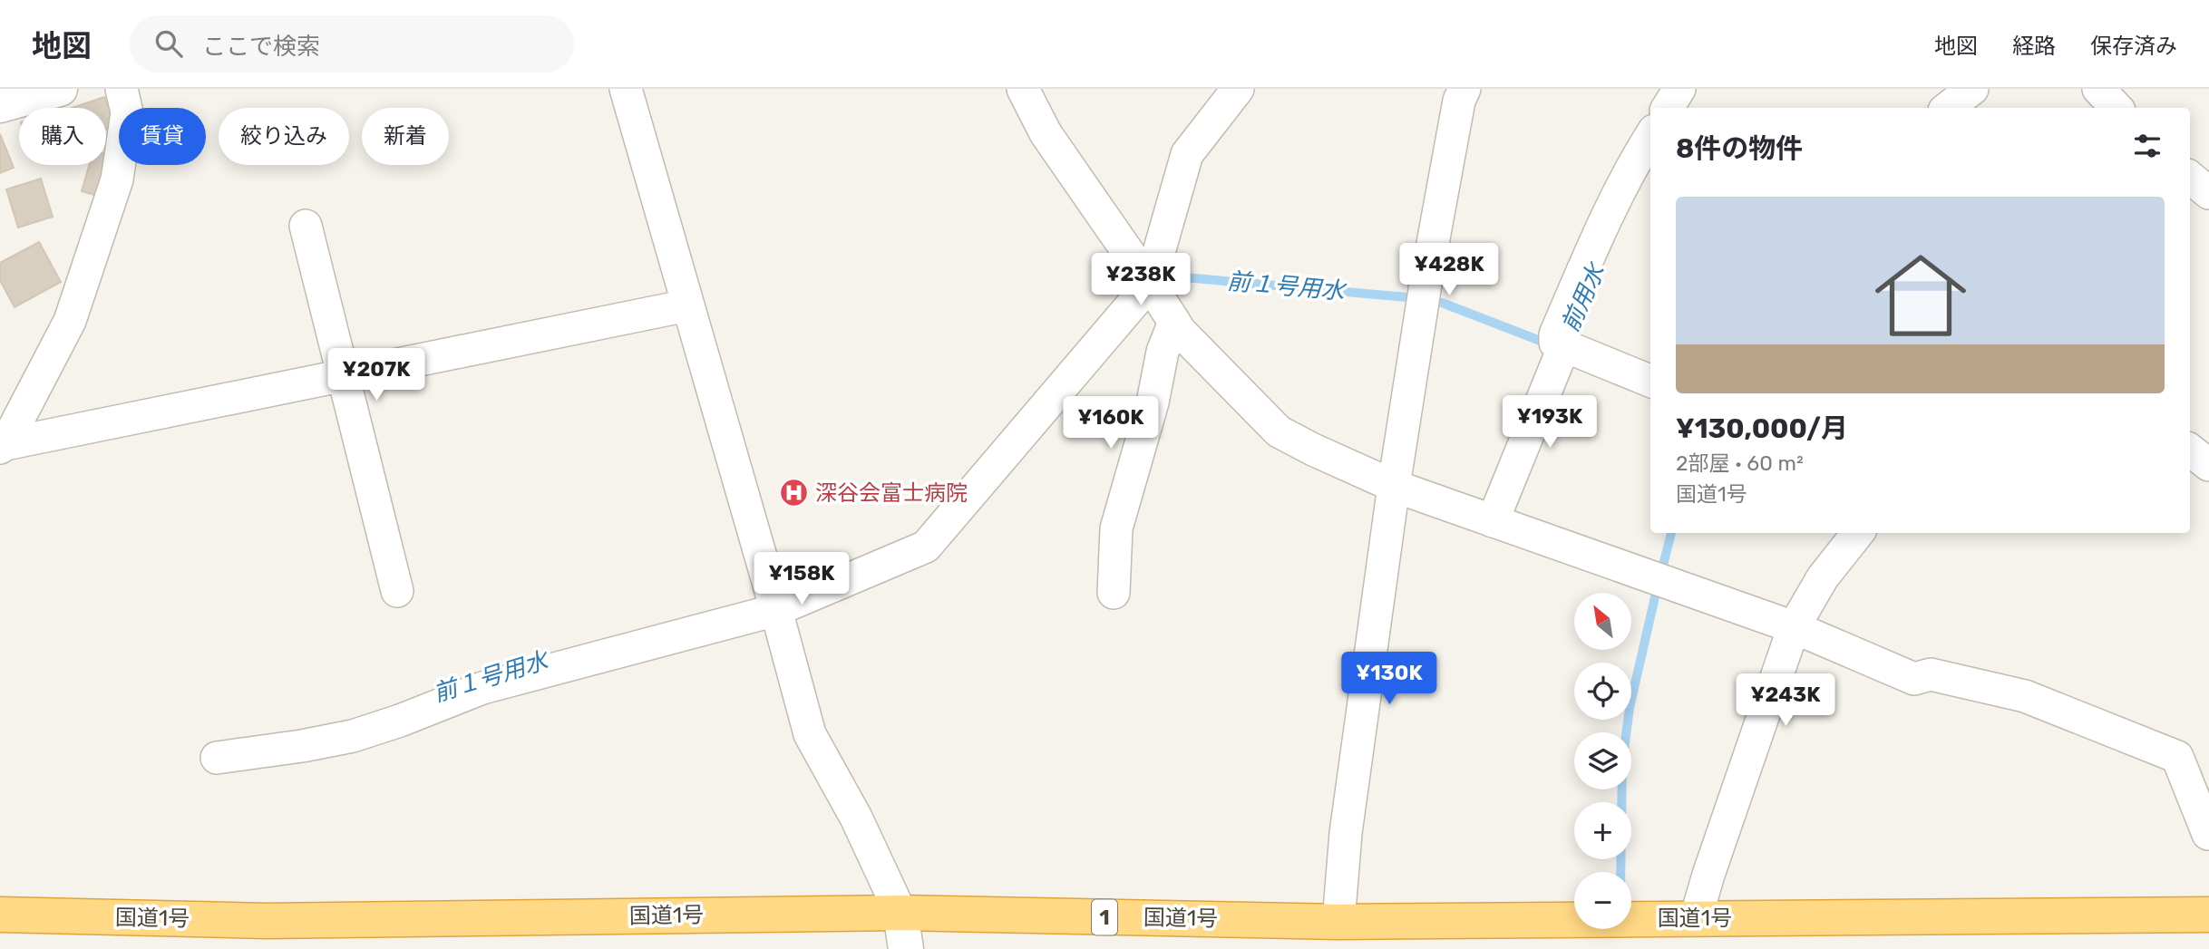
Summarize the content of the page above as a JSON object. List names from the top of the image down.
{
  "streets": {
    "highway": ["国道1号", "1"]
  },
  "water": ["前１号用水", "前用水"],
  "places": {
    "hospital": ["深谷会富士病院"]
  },
  "north": "top left",
  "page": {
    "header": "地図",
    "search": "ここで検索",
    "nav": ["地図", "経路", "保存済み"],
    "chip": [
      "購入",
      "賃貸",
      "絞り込み",
      "新着"
    ],
    "heading": "8件の物件",
    "list": [
      {
        "name": "¥130,000/月",
        "note": "2部屋 · 60 m² · 国道1号"
      }
    ],
    "price": [
      "¥428K",
      "¥238K",
      "¥207K",
      "¥193K",
      "¥160K",
      "¥158K",
      "¥130K",
      "¥243K"
    ],
    "map_buttons": ["+", "−"]
  }
}
